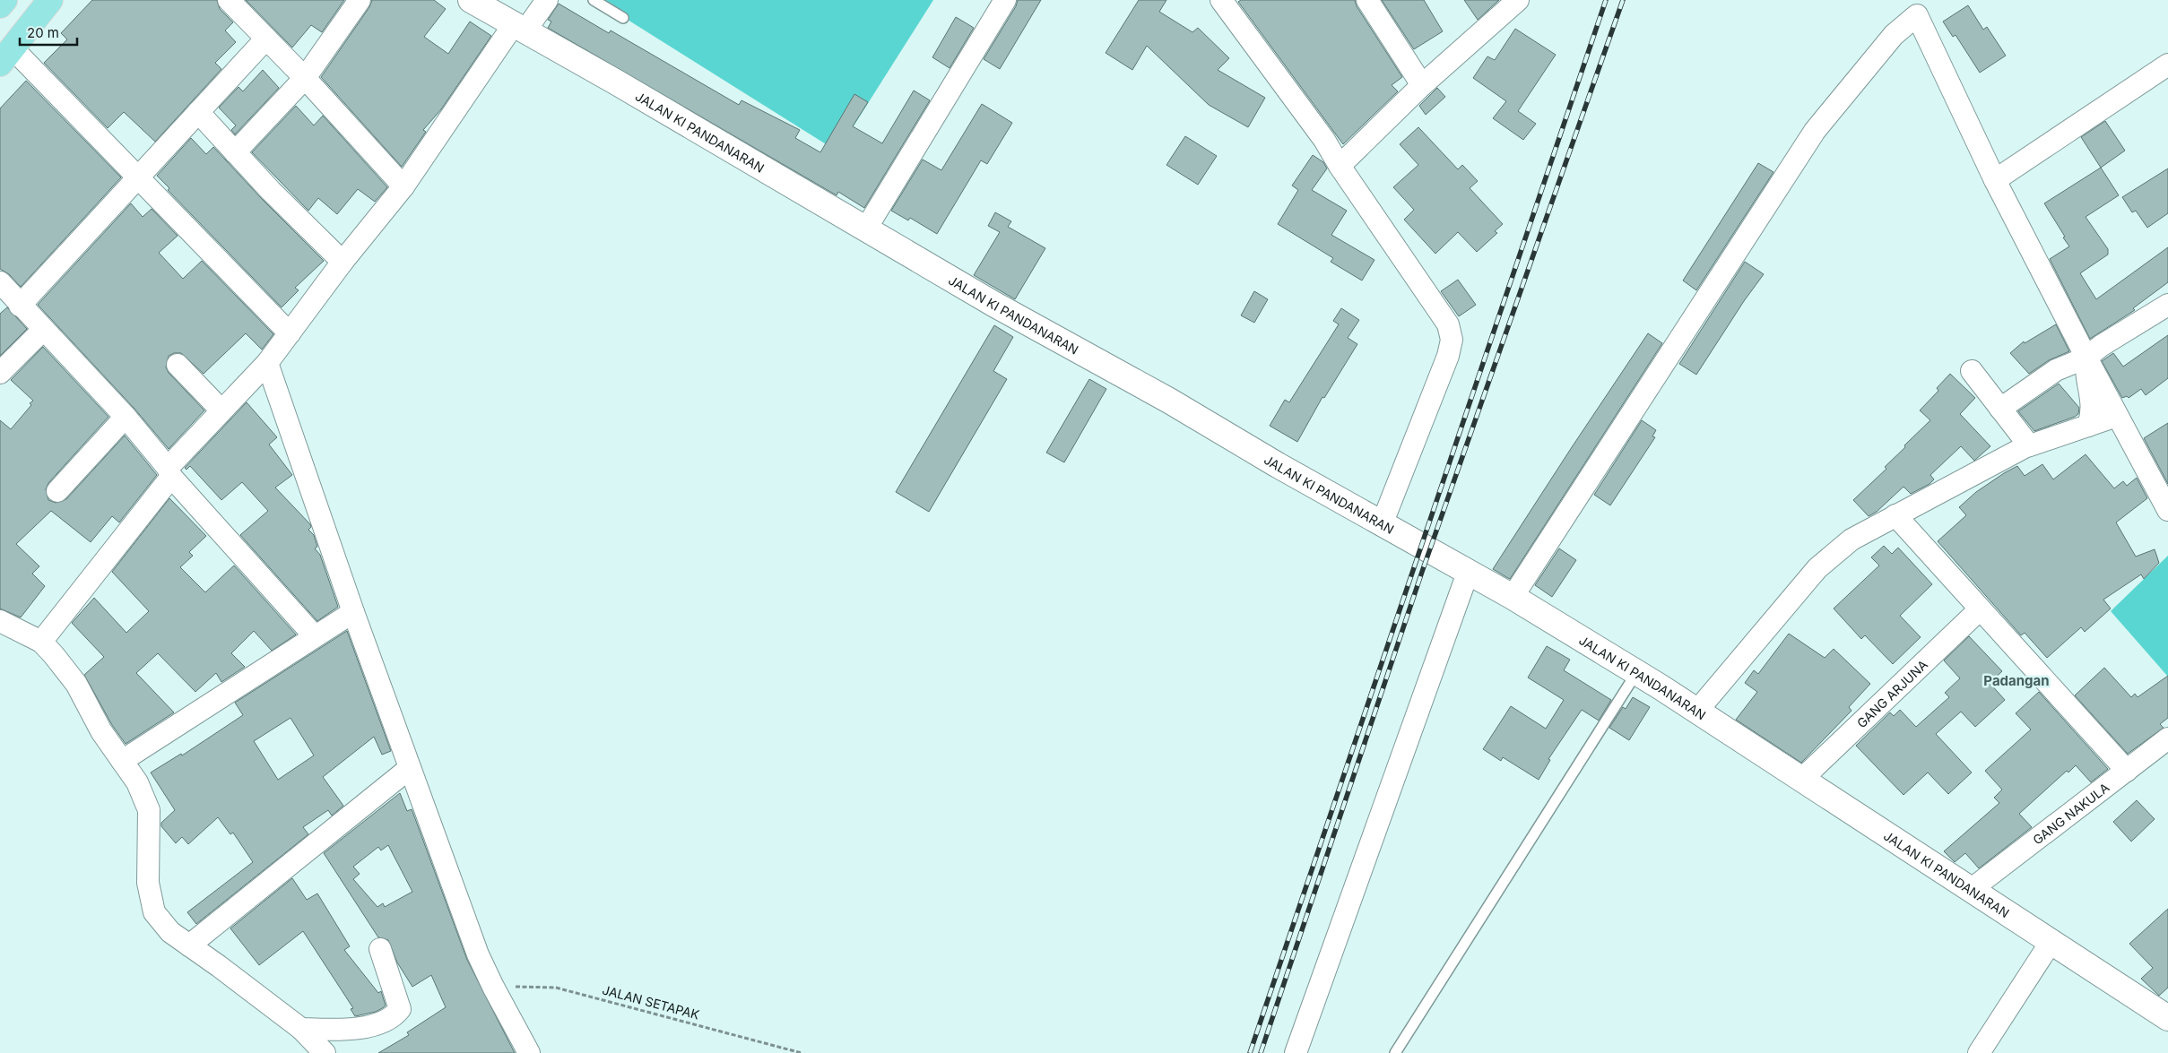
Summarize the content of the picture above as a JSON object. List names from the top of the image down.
{
  "streets": {
    "main road": ["JALAN KI PANDANARAN"],
    "street": ["GANG ARJUNA", "GANG NAKULA"],
    "path": ["JALAN SETAPAK"]
  },
  "crossings": [
    ["JALAN KI PANDANARAN", "GANG ARJUNA"],
    ["JALAN KI PANDANARAN", "GANG NAKULA"]
  ],
  "districts": ["Padangan"],
  "scale_bar": "20 m"
}
